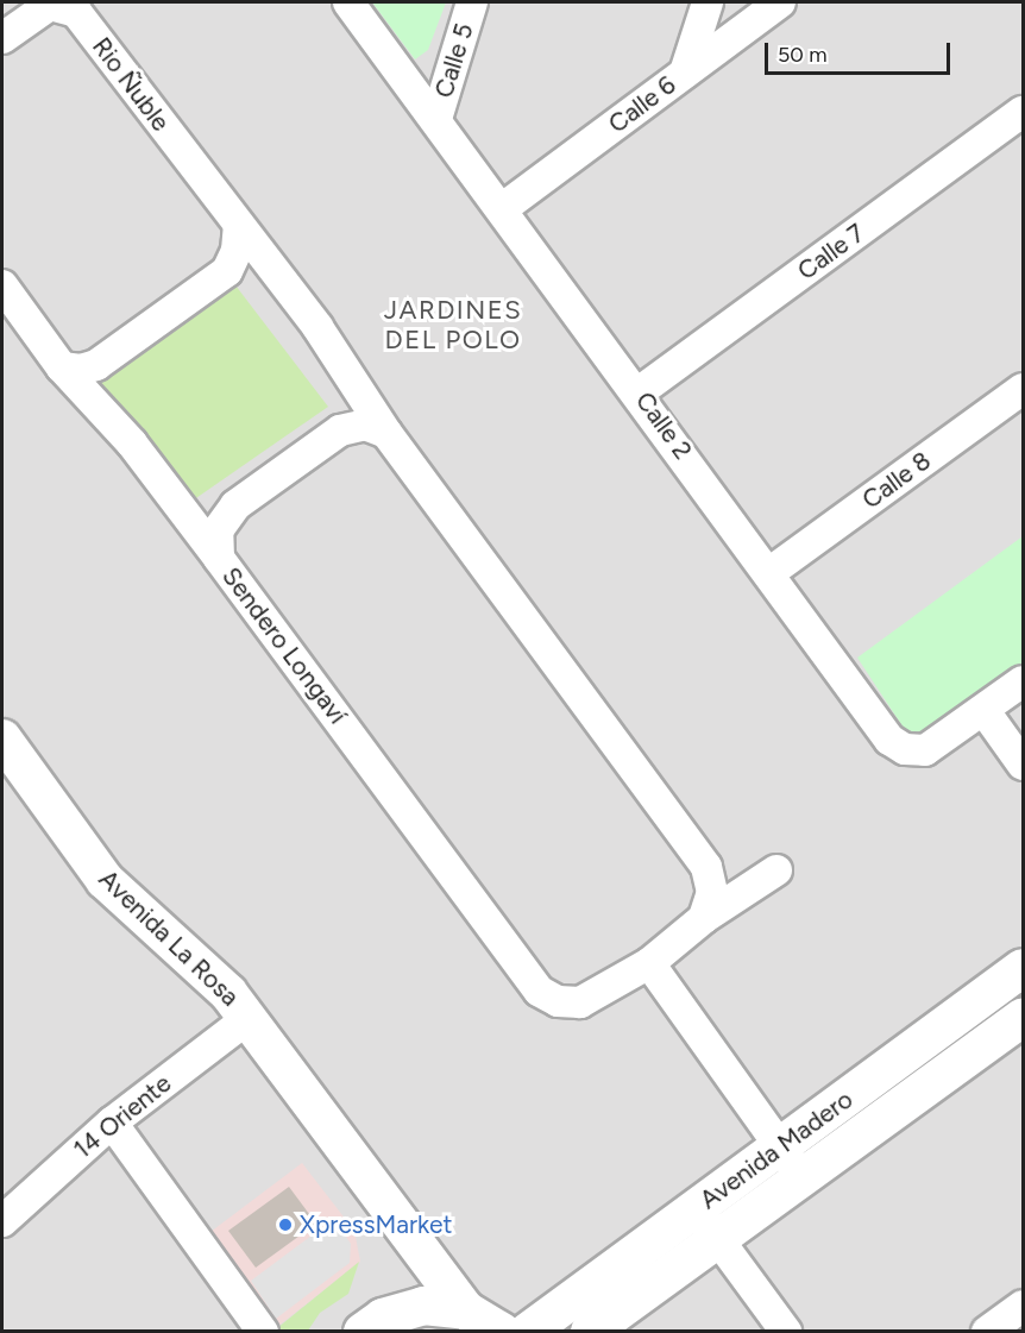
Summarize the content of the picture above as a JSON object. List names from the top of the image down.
{
  "streets": {
    "street": [
      "Calle 5",
      "Rio Ñuble",
      "Calle 6",
      "Calle 7",
      "Calle 2",
      "Calle 8",
      "Sendero Longaví",
      "Avenida La Rosa",
      "14 Oriente",
      "Avenida Madero"
    ]
  },
  "crossings": [
    ["Calle 5", "Calle 2"],
    ["Rio Ñuble", "Sendero Longaví"],
    ["Calle 6", "Calle 2"],
    ["Calle 7", "Calle 2"],
    ["Calle 2", "Calle 8"],
    ["Avenida La Rosa", "14 Oriente"]
  ],
  "districts": ["JARDINES DEL POLO"],
  "places": ["XpressMarket"],
  "scale_bar": "50 m"
}
